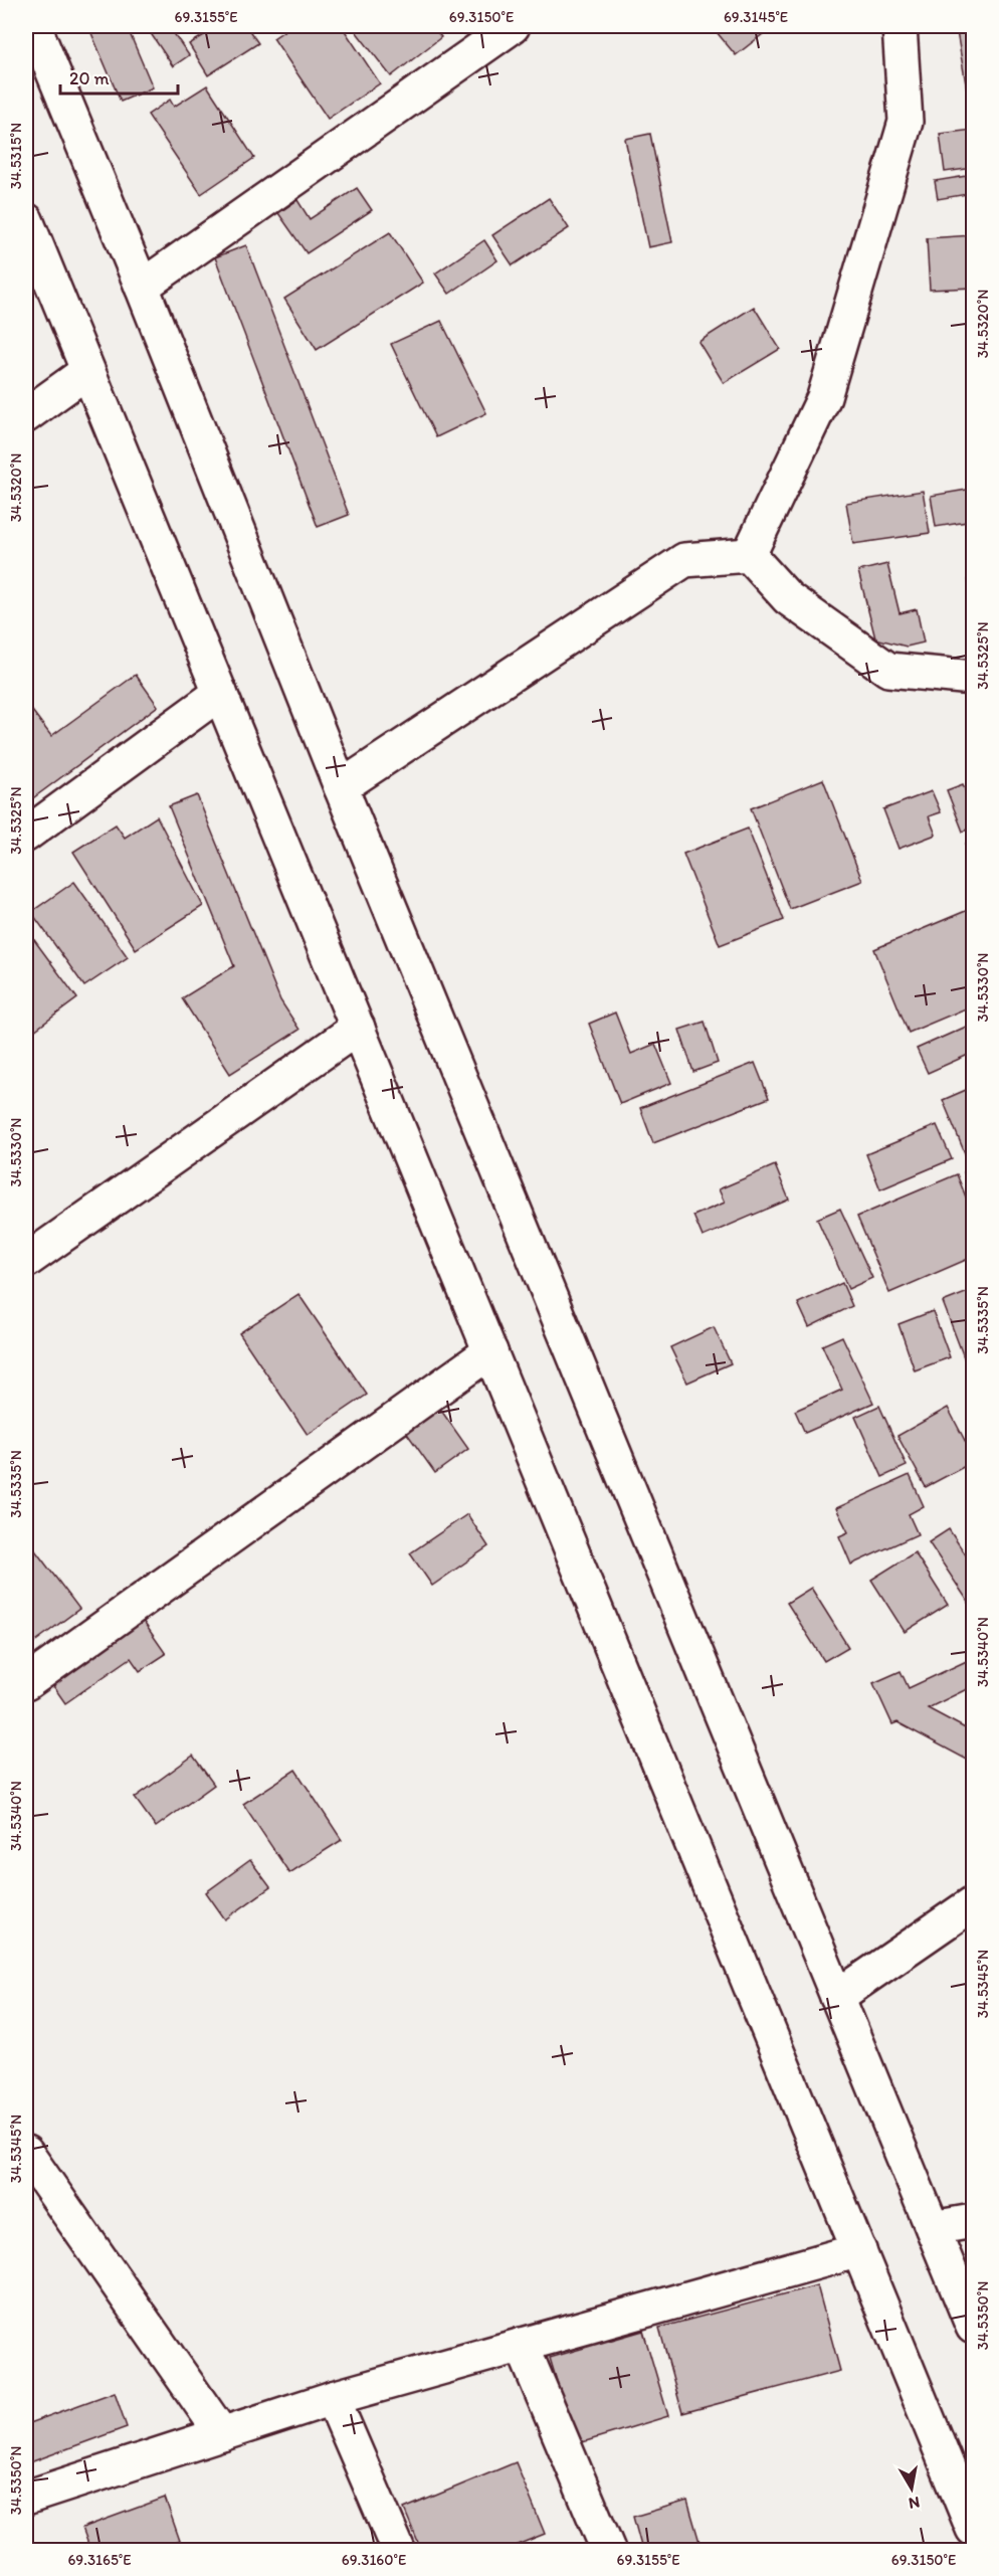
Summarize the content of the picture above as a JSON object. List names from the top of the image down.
{
  "scale_bar": "20 m",
  "north": "bottom",
  "coordinates": [
    "69.3155°E",
    "69.3150°E",
    "69.3145°E",
    "34.5315°N",
    "34.5320°N",
    "34.5325°N",
    "34.5330°N",
    "34.5335°N",
    "34.5340°N",
    "34.5345°N",
    "34.5350°N",
    "69.3165°E",
    "69.3160°E"
  ]
}
